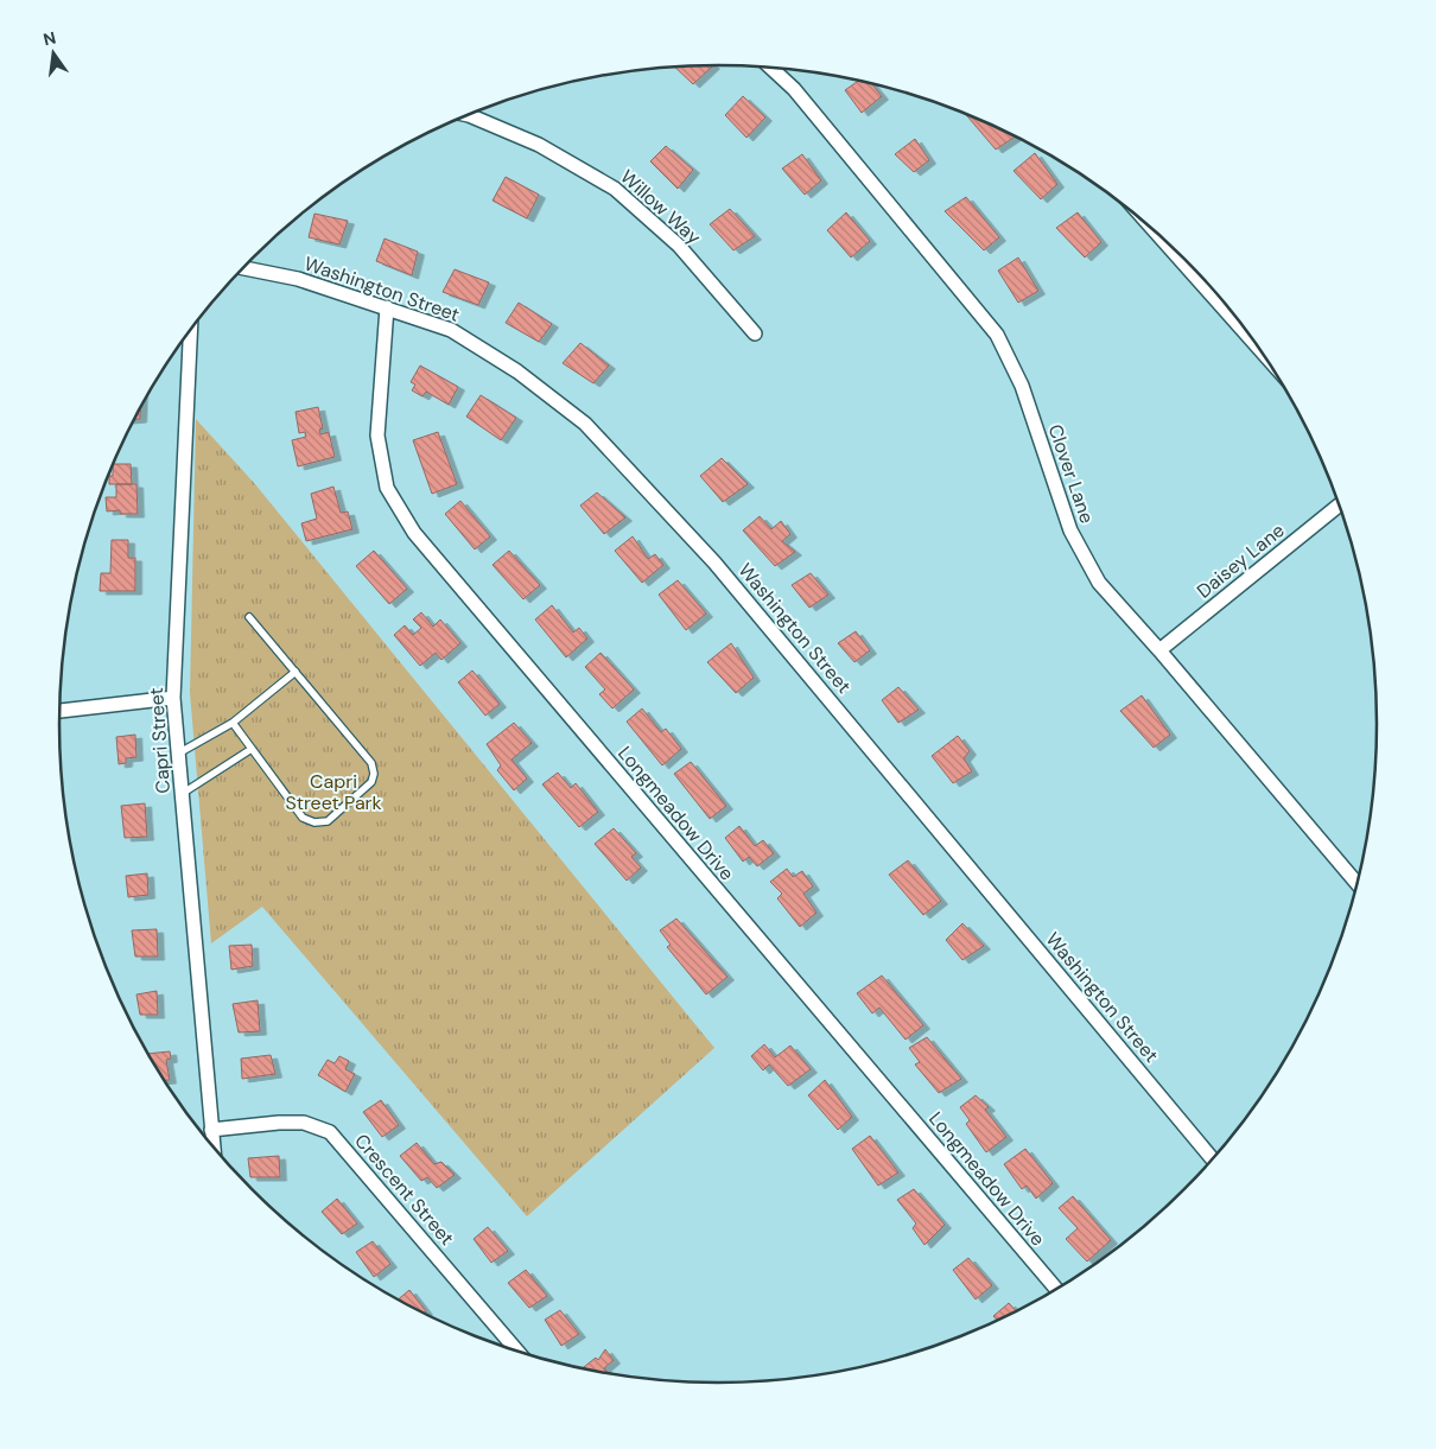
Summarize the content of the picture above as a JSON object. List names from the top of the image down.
{
  "streets": {
    "street": [
      "Willow Way",
      "Washington Street",
      "Clover Lane",
      "Daisey Lane",
      "Capri Street",
      "Longmeadow Drive",
      "Crescent Street"
    ]
  },
  "crossings": [
    ["Washington Street", "Longmeadow Drive"],
    ["Clover Lane", "Daisey Lane"],
    ["Capri Street", "Crescent Street"]
  ],
  "parks": ["Capri Street Park"],
  "north": "top"
}
